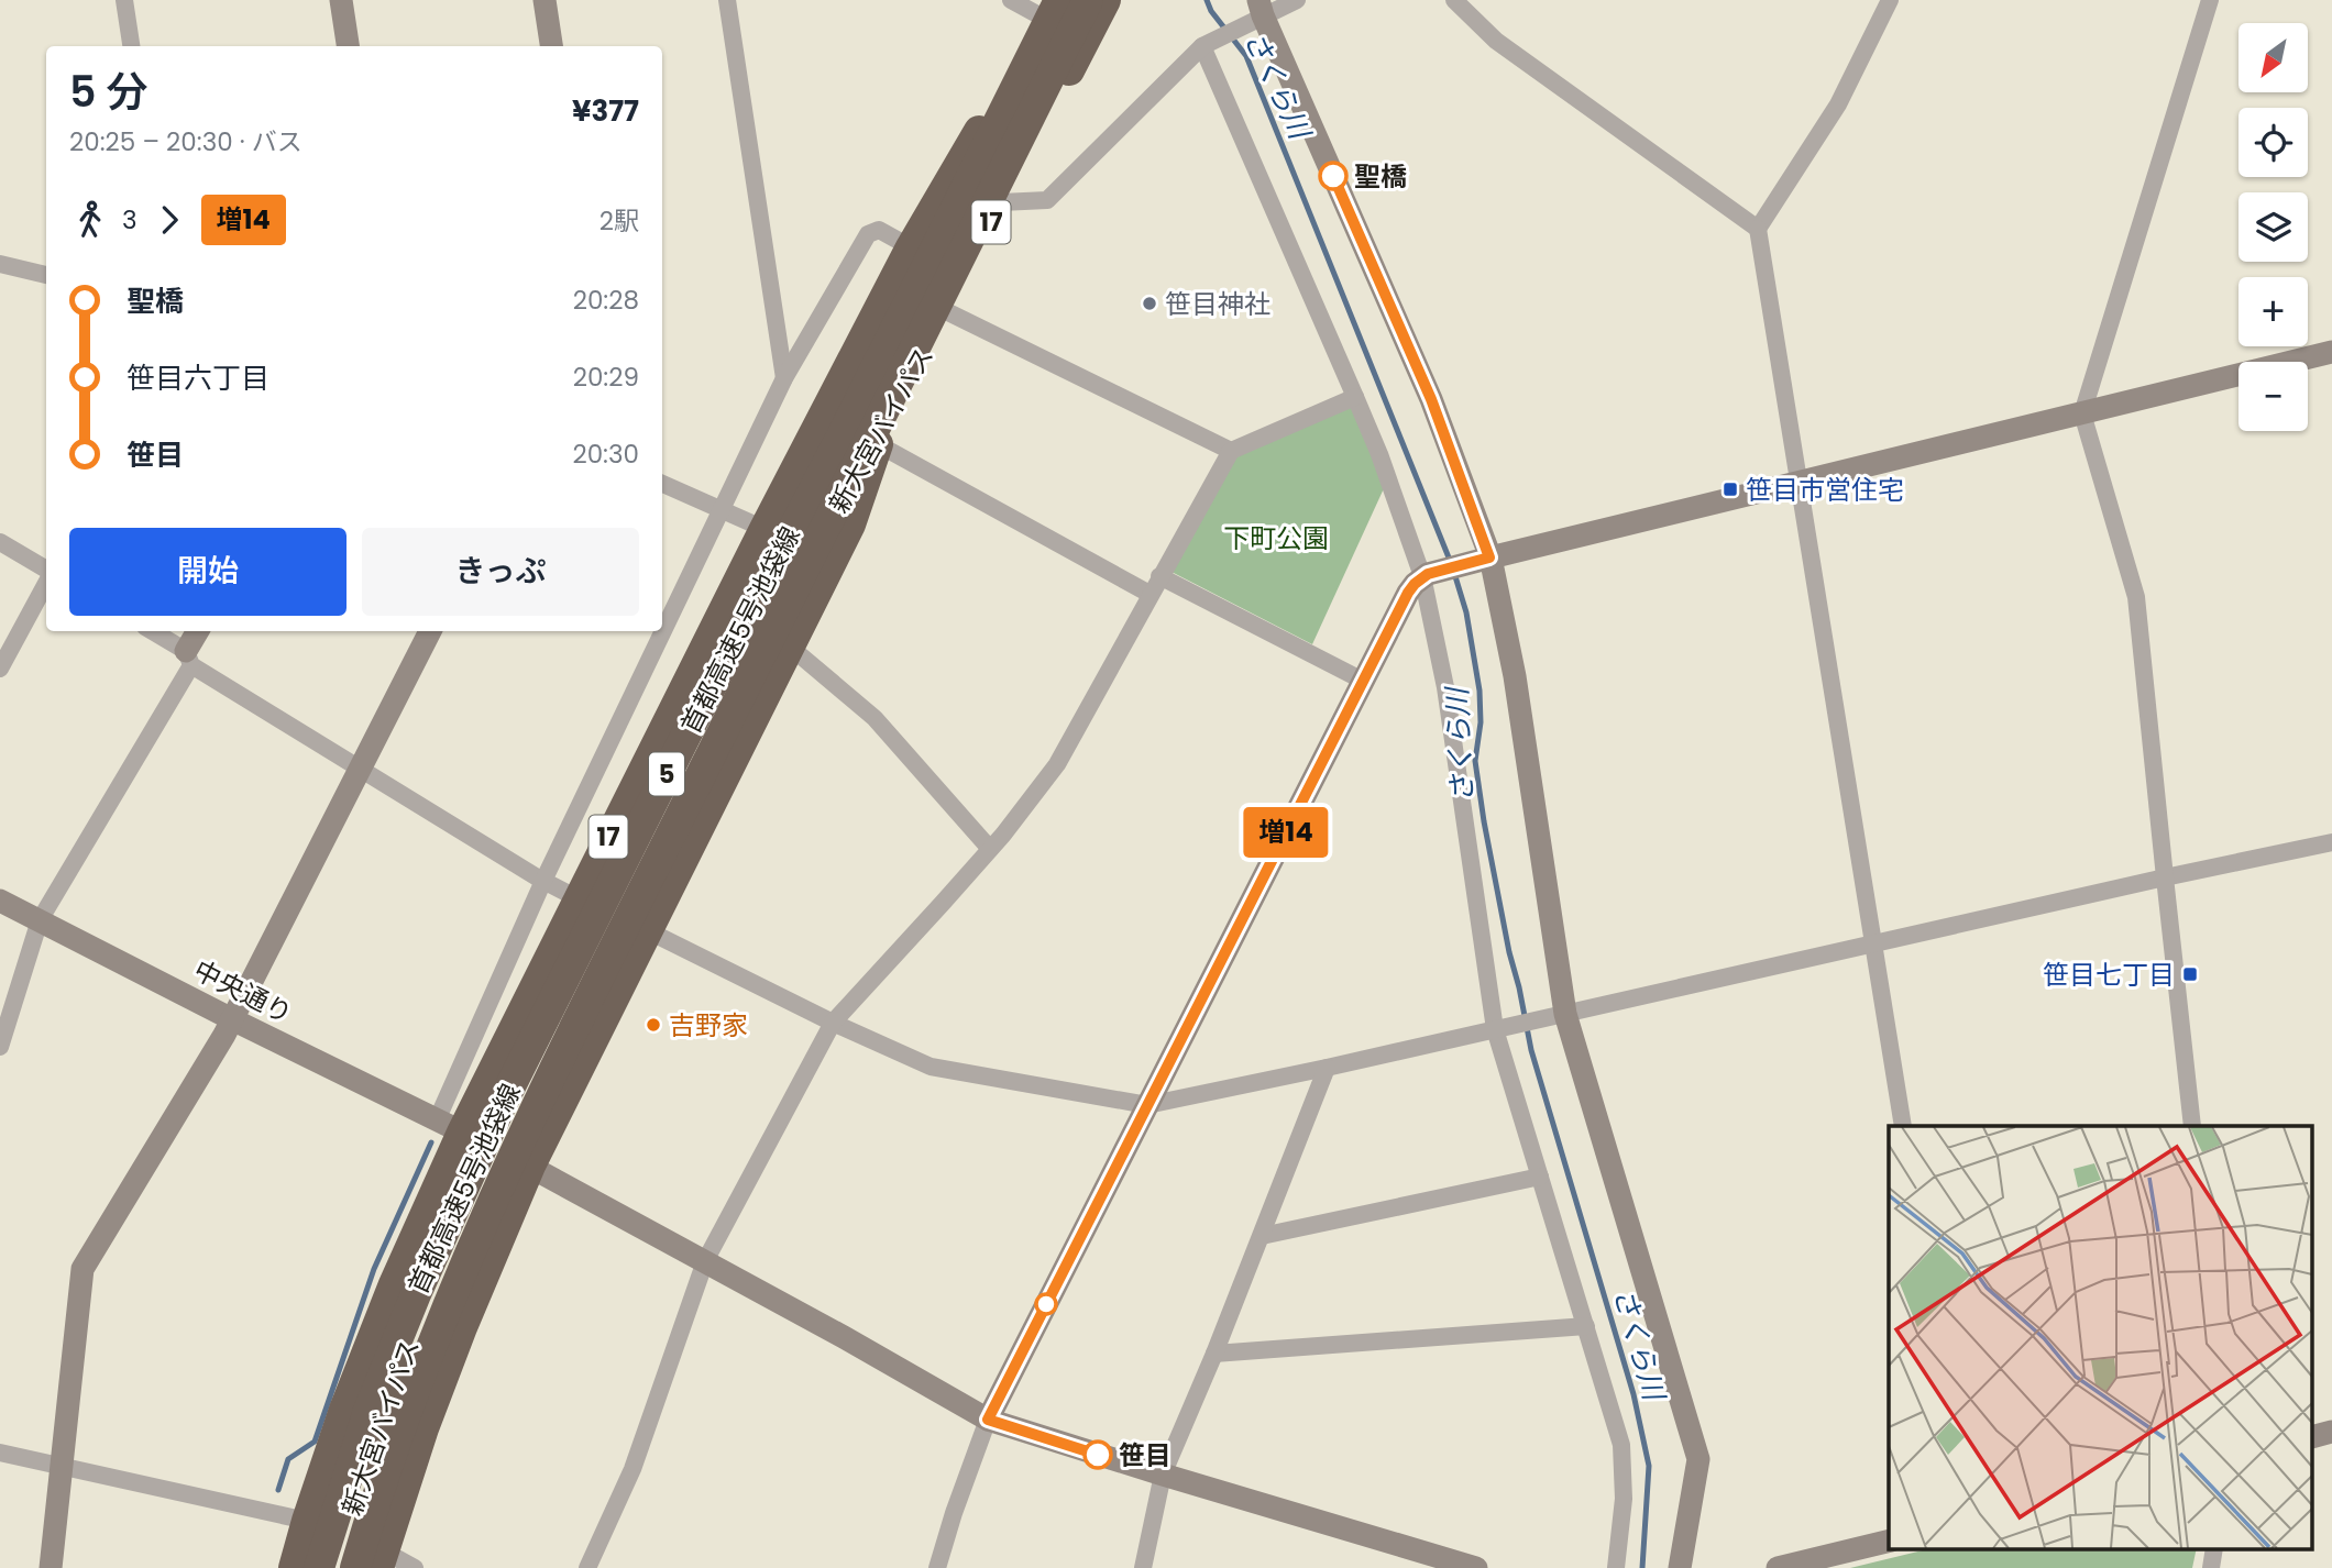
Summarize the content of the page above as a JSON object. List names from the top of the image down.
{
  "streets": {
    "highway": [
      "17",
      "新大宮バイパス",
      "首都高速5号池袋線",
      "5"
    ],
    "street": ["中央通り"]
  },
  "crossings": [
    ["17", "新大宮バイパス"],
    ["17", "首都高速5号池袋線"],
    ["17", "中央通り"],
    ["新大宮バイパス", "首都高速5号池袋線"]
  ],
  "water": ["さくら川"],
  "parks": ["下町公園"],
  "places": {
    "other": [
      "聖橋",
      "笹目神社",
      "吉野家",
      "笹目"
    ],
    "transit": ["笹目市営住宅", "笹目七丁目"]
  },
  "lines": ["bus line 増14"],
  "north": "bottom left",
  "page": {
    "on_map": "増14",
    "map_buttons": ["+", "−"],
    "heading": ["5 分", "20:25 – 20:30 · バス", "¥377"],
    "legs": ["3", "増14", "2駅"],
    "list": [
      {
        "name": "聖橋",
        "value": "20:28"
      },
      {
        "name": "笹目六丁目",
        "value": "20:29"
      },
      {
        "name": "笹目",
        "value": "20:30"
      }
    ],
    "buttons": ["開始", "きっぷ"]
  }
}
